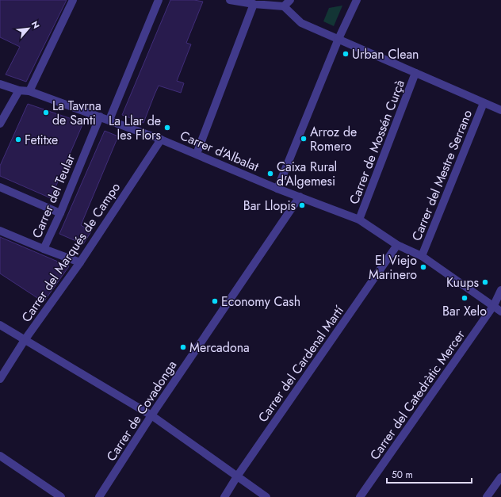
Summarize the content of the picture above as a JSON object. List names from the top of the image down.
{
  "streets": {
    "street": [
      "Carrer de Mossén Curçà",
      "Carrer d'Albalat",
      "Carrer del Mestre Serrano",
      "Carrer del Teular",
      "Carrer del Marqués de Campo",
      "Carrer del Cardenal Martí",
      "Carrer del Catedràtic Mercer",
      "Carrer de Covadonga"
    ]
  },
  "crossings": [
    ["Carrer de Mossén Curçà", "Carrer d'Albalat"],
    ["Carrer d'Albalat", "Carrer del Mestre Serrano"],
    ["Carrer d'Albalat", "Carrer del Teular"],
    ["Carrer d'Albalat", "Carrer del Marqués de Campo"],
    ["Carrer d'Albalat", "Carrer del Cardenal Martí"],
    ["Carrer d'Albalat", "Carrer del Catedràtic Mercer"],
    ["Carrer d'Albalat", "Carrer de Covadonga"],
    ["Carrer del Teular", "Carrer del Marqués de Campo"]
  ],
  "places": [
    "Urban Clean",
    "La Tavrna de Santi",
    "La Llar de les Flors",
    "Arroz de Romero",
    "Fetitxe",
    "Caixa Rural d'Algemesi",
    "Bar Llopis",
    "El Viejo Marinero",
    "Kuups",
    "Bar Xelo",
    "Economy Cash",
    "Mercadona"
  ],
  "scale_bar": "50 m",
  "north": "top right"
}
